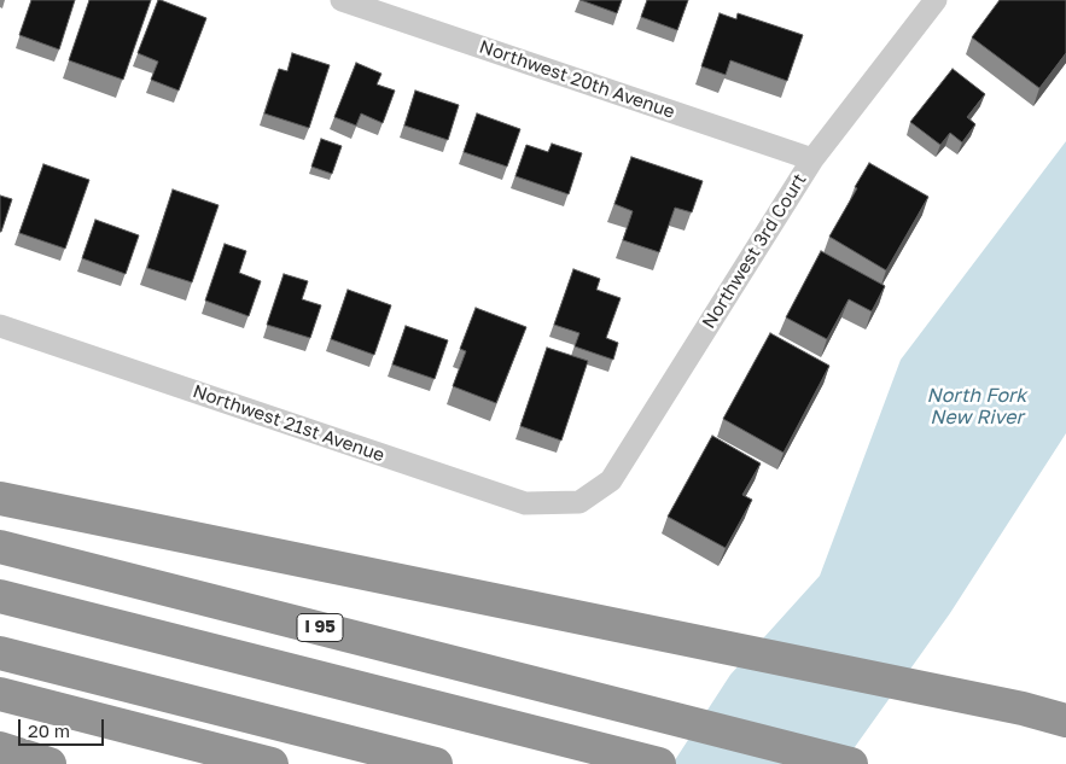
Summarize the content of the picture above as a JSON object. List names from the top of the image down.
{
  "streets": {
    "highway": ["I 95"],
    "street": ["Northwest 20th Avenue", "Northwest 3rd Court", "Northwest 21st Avenue"]
  },
  "crossings": [
    ["Northwest 20th Avenue", "Northwest 3rd Court"],
    ["Northwest 3rd Court", "Northwest 21st Avenue"]
  ],
  "water": ["North Fork New River"],
  "scale_bar": "20 m"
}
